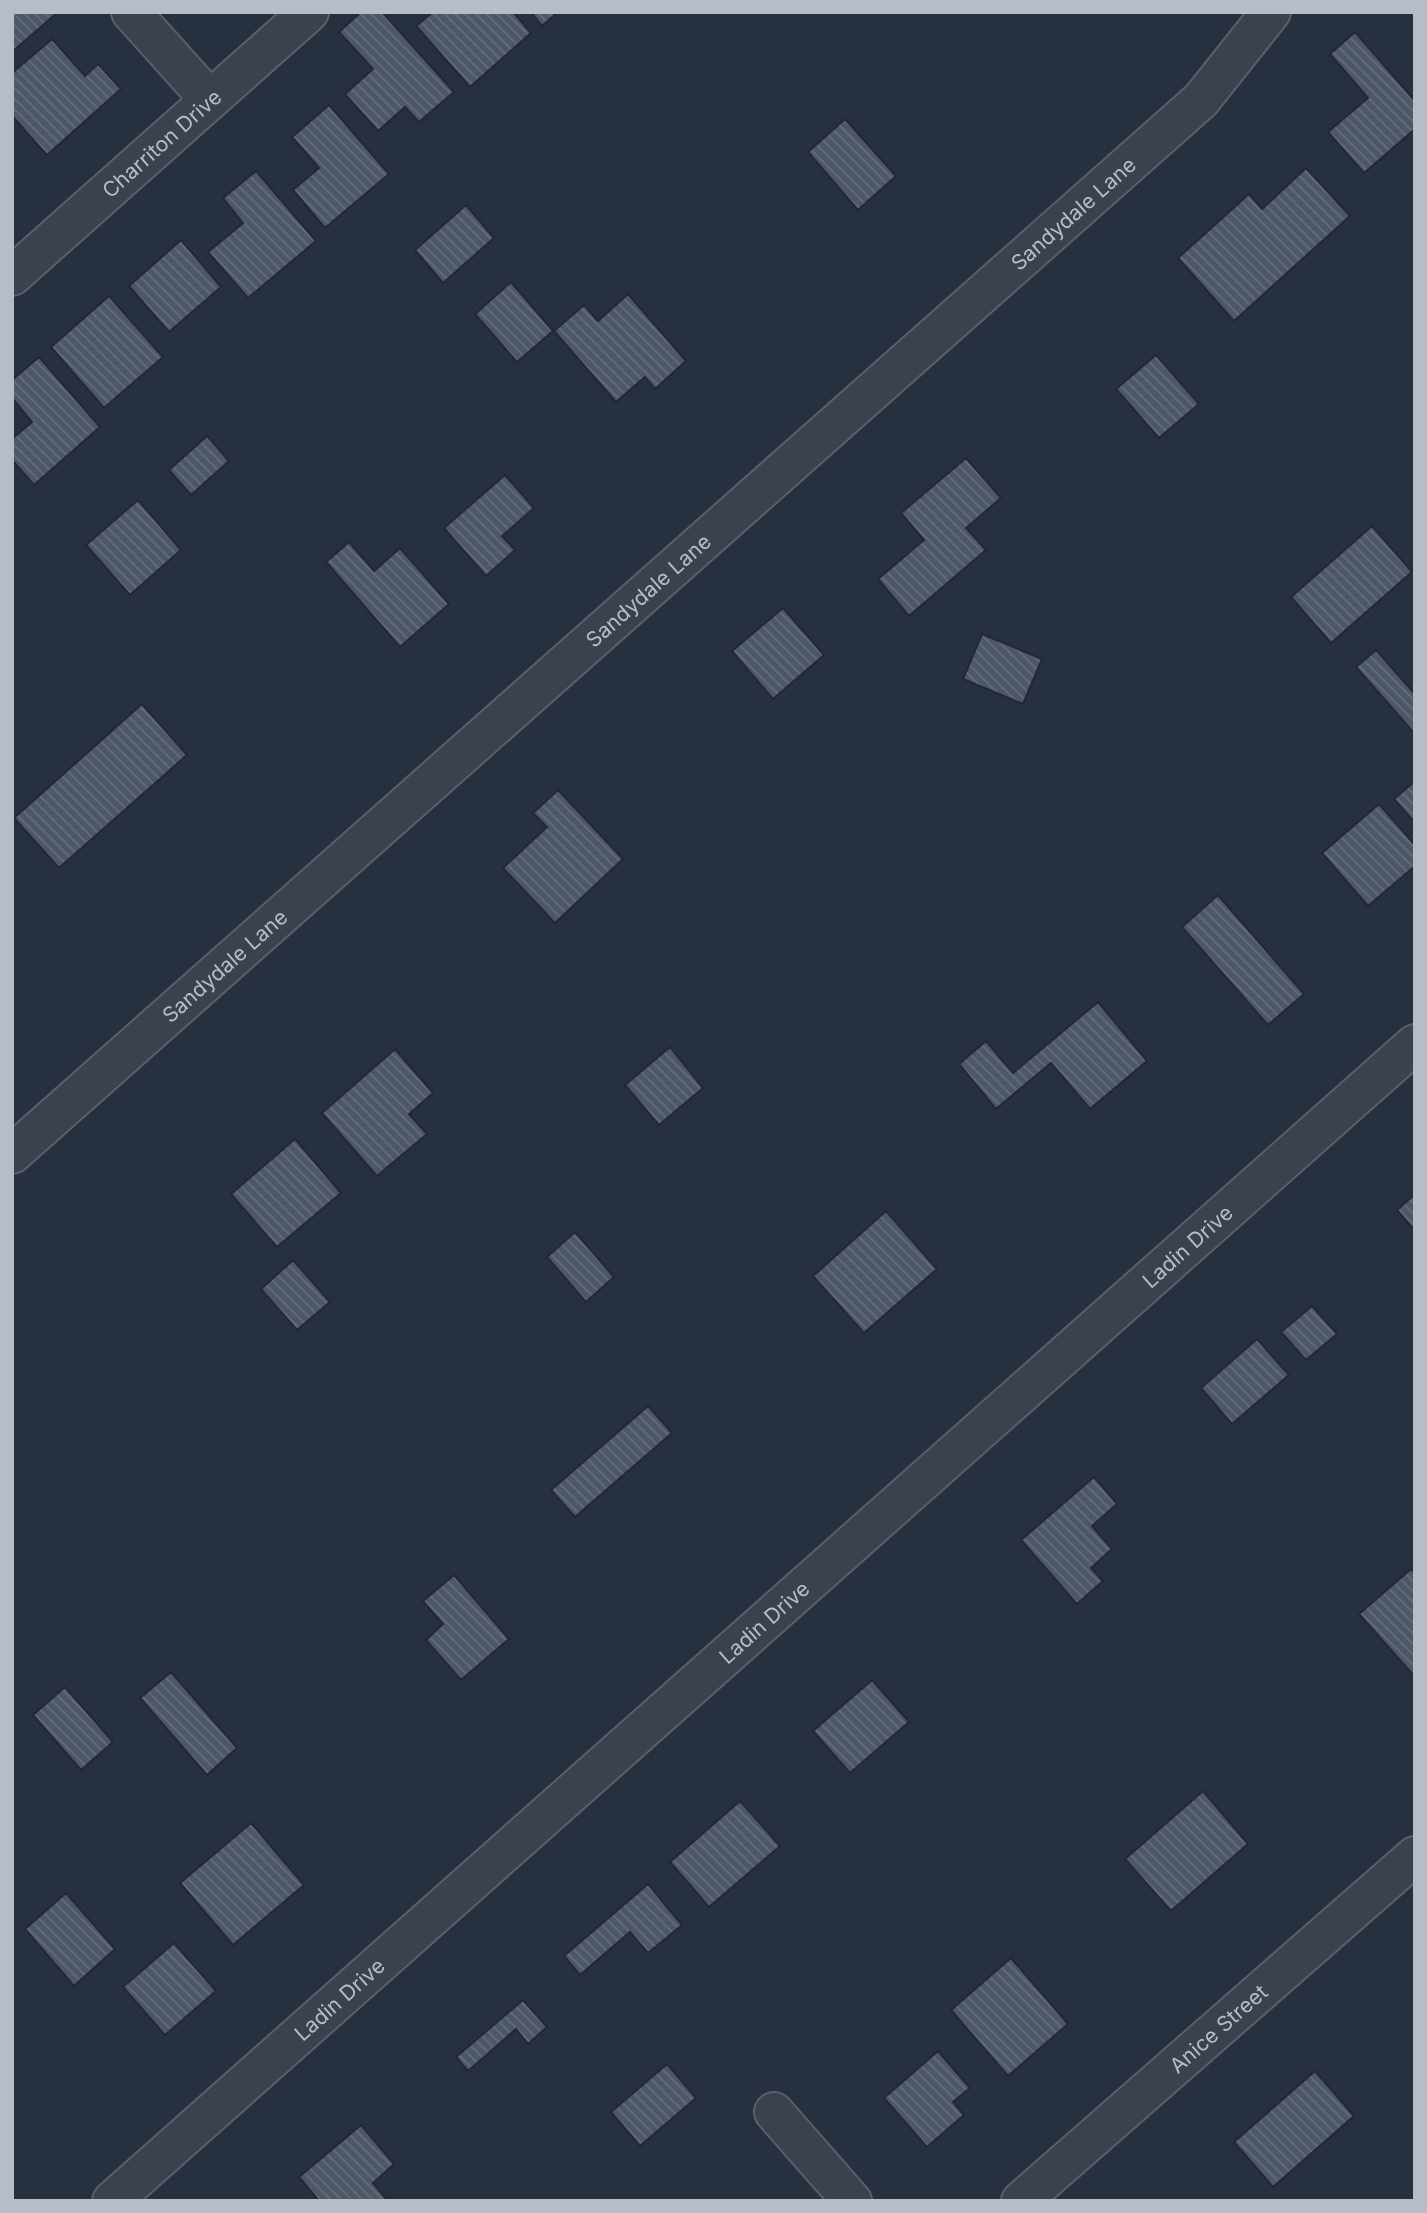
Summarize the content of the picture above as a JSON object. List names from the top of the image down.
{
  "streets": {
    "street": [
      "Charriton Drive",
      "Sandydale Lane",
      "Ladin Drive",
      "Anice Street"
    ]
  }
}
